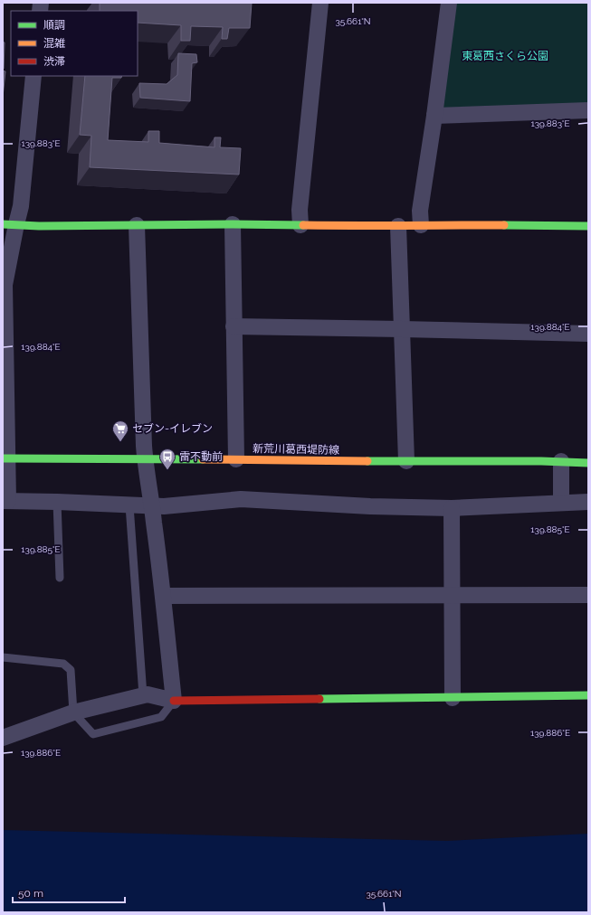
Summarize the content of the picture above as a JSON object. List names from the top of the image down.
{
  "streets": {
    "street": ["新荒川葛西堤防線"]
  },
  "parks": ["東葛西さくら公園"],
  "places": {
    "supermarket": ["セブン-イレブン"],
    "bus stop": ["雷不動前"]
  },
  "legend": ["順調", "混雑", "渋滞"],
  "scale_bar": "50 m",
  "coordinates": [
    "35.661°N",
    "139.883°E",
    "139.884°E",
    "139.885°E",
    "139.886°E"
  ]
}
